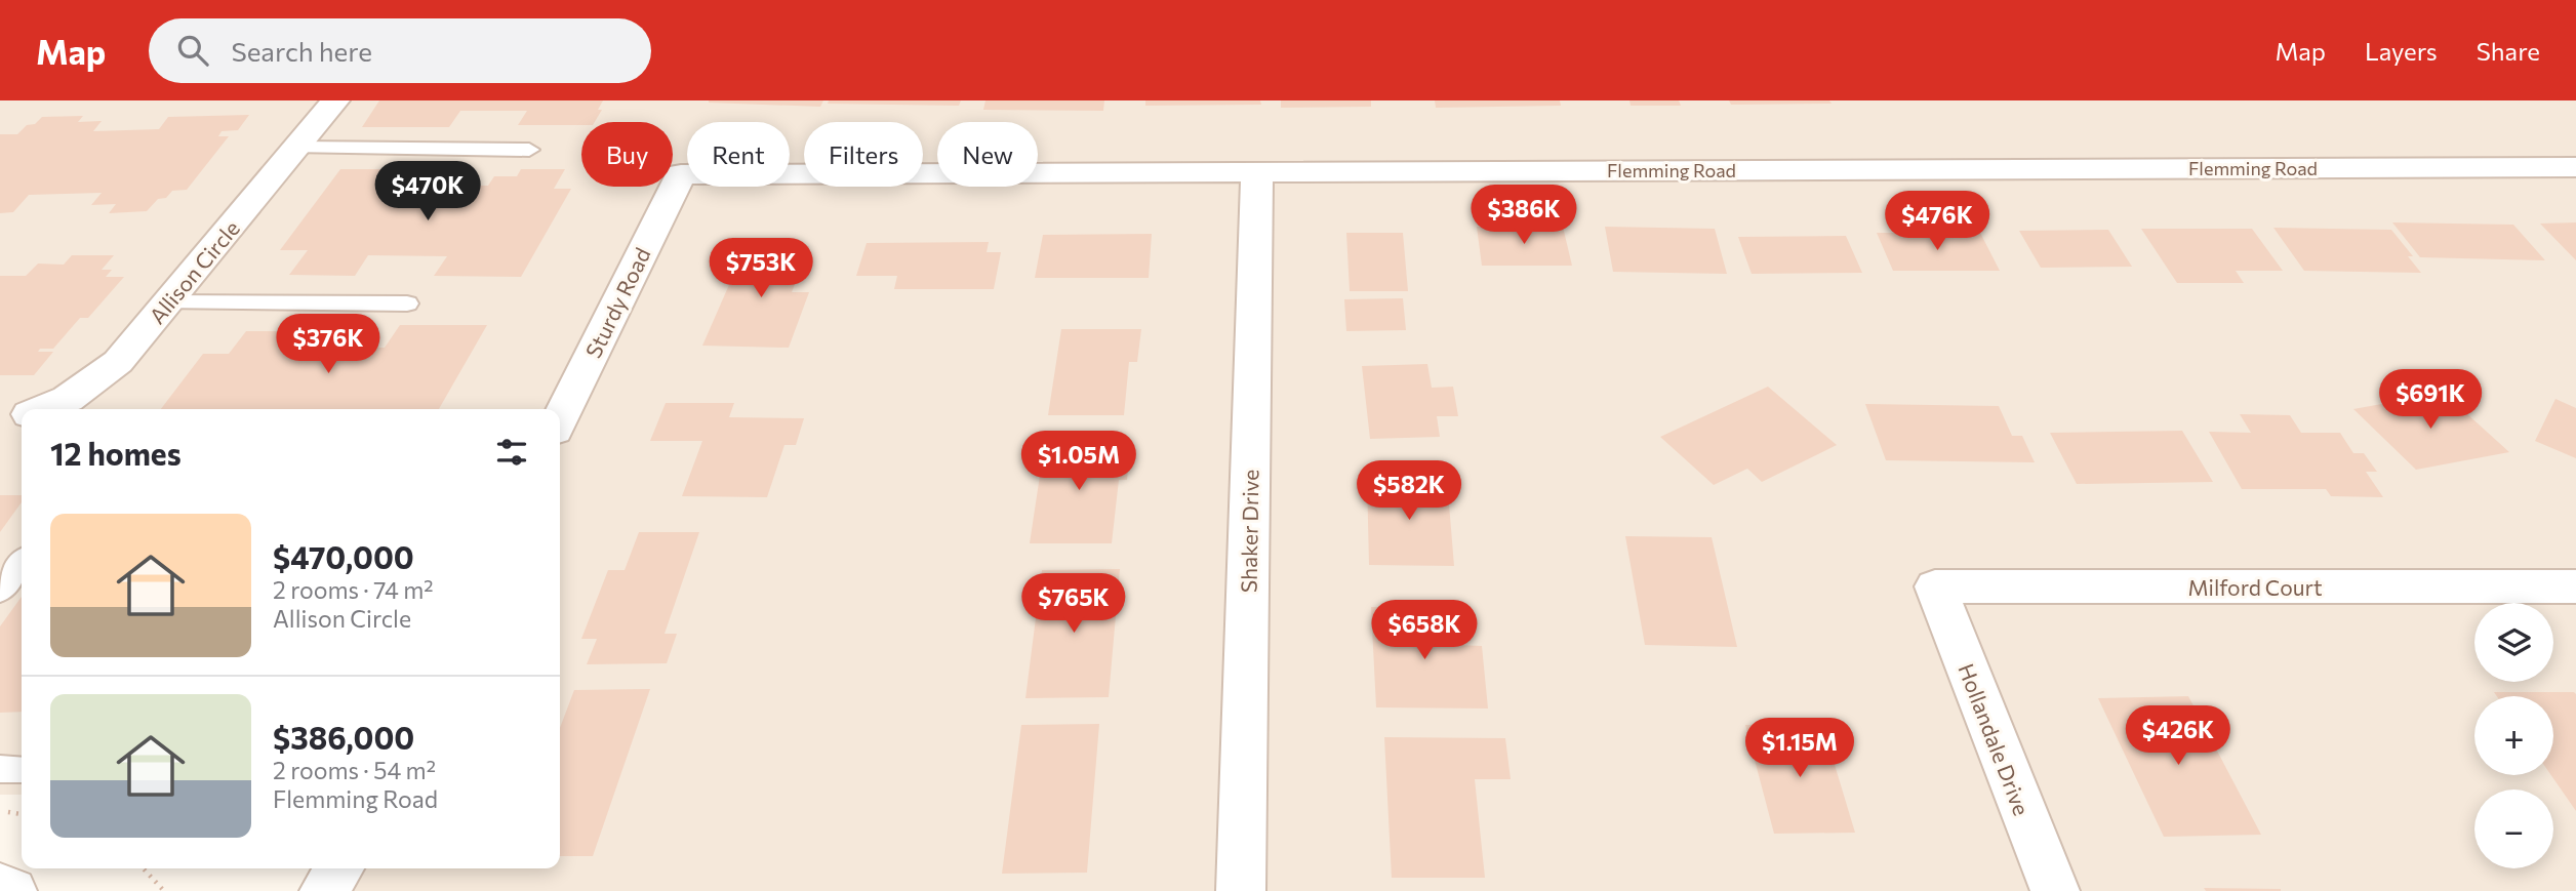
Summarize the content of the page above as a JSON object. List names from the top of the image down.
{
  "streets": {
    "street": [
      "Flemming Road",
      "Allison Circle",
      "Sturdy Road",
      "Shaker Drive",
      "Milford Court",
      "Hollandale Drive"
    ]
  },
  "crossings": [
    ["Flemming Road", "Sturdy Road"],
    ["Flemming Road", "Shaker Drive"],
    ["Milford Court", "Hollandale Drive"]
  ],
  "page": {
    "header": "Map",
    "search": "Search here",
    "nav": ["Map", "Layers", "Share"],
    "chip": [
      "Buy",
      "Rent",
      "Filters",
      "New"
    ],
    "price": [
      "$470K",
      "$386K",
      "$476K",
      "$753K",
      "$376K",
      "$691K",
      "$1.05M",
      "$582K",
      "$765K",
      "$658K",
      "$426K",
      "$1.15M"
    ],
    "heading": "12 homes",
    "list": [
      {
        "name": "$470,000",
        "note": "2 rooms · 74 m² · Allison Circle"
      },
      {
        "name": "$386,000",
        "note": "2 rooms · 54 m² · Flemming Road"
      }
    ],
    "map_buttons": ["+", "−"]
  }
}
